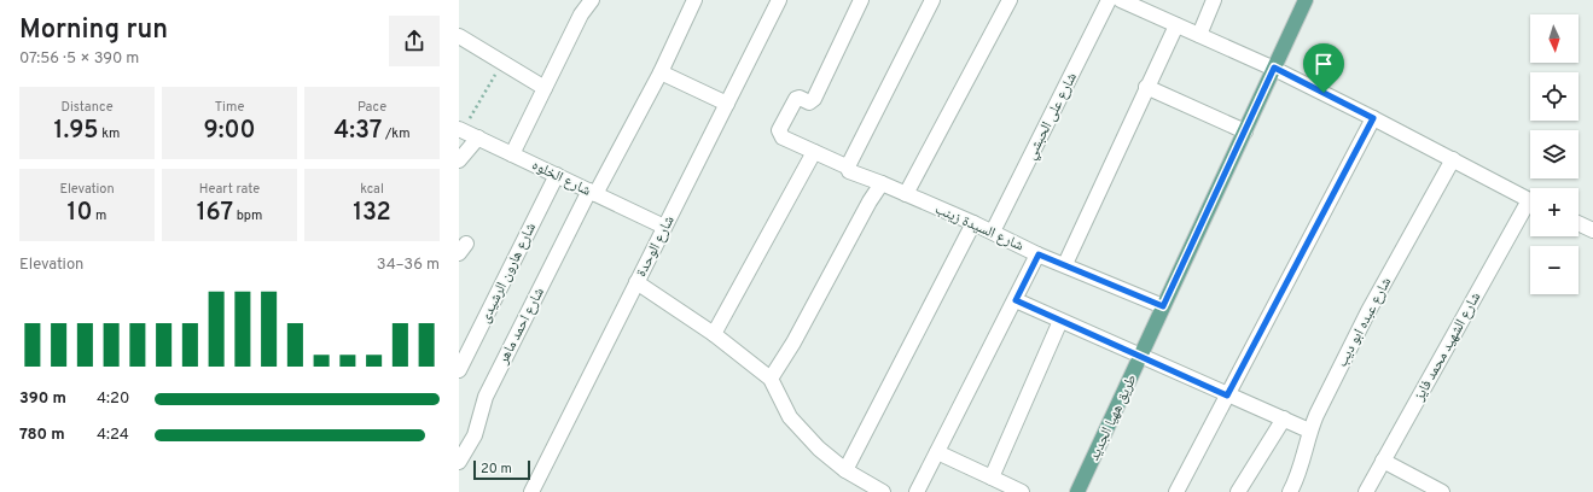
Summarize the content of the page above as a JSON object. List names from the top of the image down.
{
  "streets": {
    "main road": ["طريق ههيا الجديد"],
    "street": [
      "شارع على الحبشي",
      "شارع الخلوه",
      "شارع السيدة زينب",
      "شارع الوحدة",
      "شارع هارون الرشيدى",
      "شارع عبده ابو ديب",
      "شارع احمد ماهر",
      "شارع الشهيد محمد فايز"
    ]
  },
  "crossings": [
    ["شارع على الحبشي", "شارع السيدة زينب"],
    ["شارع الخلوه", "شارع الوحدة"],
    ["شارع الخلوه", "شارع هارون الرشيدى"],
    ["شارع الخلوه", "شارع احمد ماهر"]
  ],
  "scale_bar": "20 m",
  "north": "bottom",
  "page": {
    "heading": ["Morning run", "07:56 · 5 × 390 m"],
    "map_buttons": ["+", "−"],
    "stats": [
      ["Distance", "1.95 km"],
      ["Time", "9:00"],
      ["Pace", "4:37 /km"],
      ["Elevation", "10 m"],
      ["Heart rate", "167 bpm"],
      ["kcal", "132"]
    ],
    "chart": ["Elevation", "34–36 m"],
    "list": [
      {
        "name": "390 m",
        "note": "4:20"
      },
      {
        "name": "780 m",
        "note": "4:24"
      }
    ],
    "scale": "20 m"
  }
}
